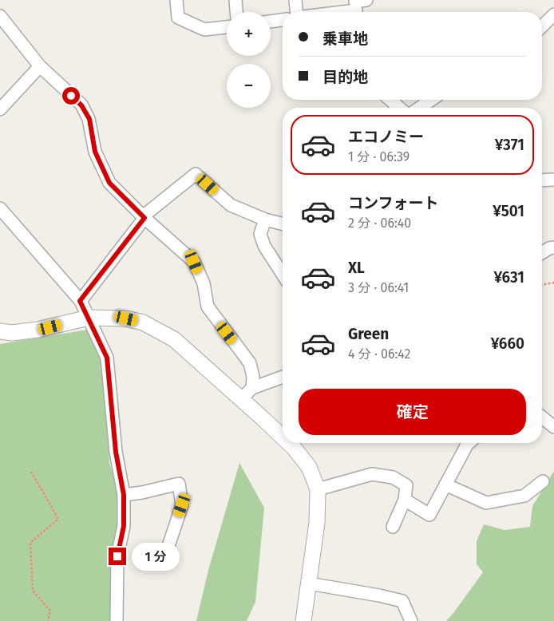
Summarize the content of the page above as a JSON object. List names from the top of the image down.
{
  "page": {
    "map_buttons": ["+", "−"],
    "banner": ["乗車地", "目的地"],
    "list": [
      {
        "name": "エコノミー",
        "note": "1 分 · 06:39",
        "value": "¥371"
      },
      {
        "name": "コンフォート",
        "note": "2 分 · 06:40",
        "value": "¥501"
      },
      {
        "name": "XL",
        "note": "3 分 · 06:41",
        "value": "¥631"
      },
      {
        "name": "Green",
        "note": "4 分 · 06:42",
        "value": "¥660"
      }
    ],
    "buttons": "確定",
    "bubble": "1 分"
  }
}
